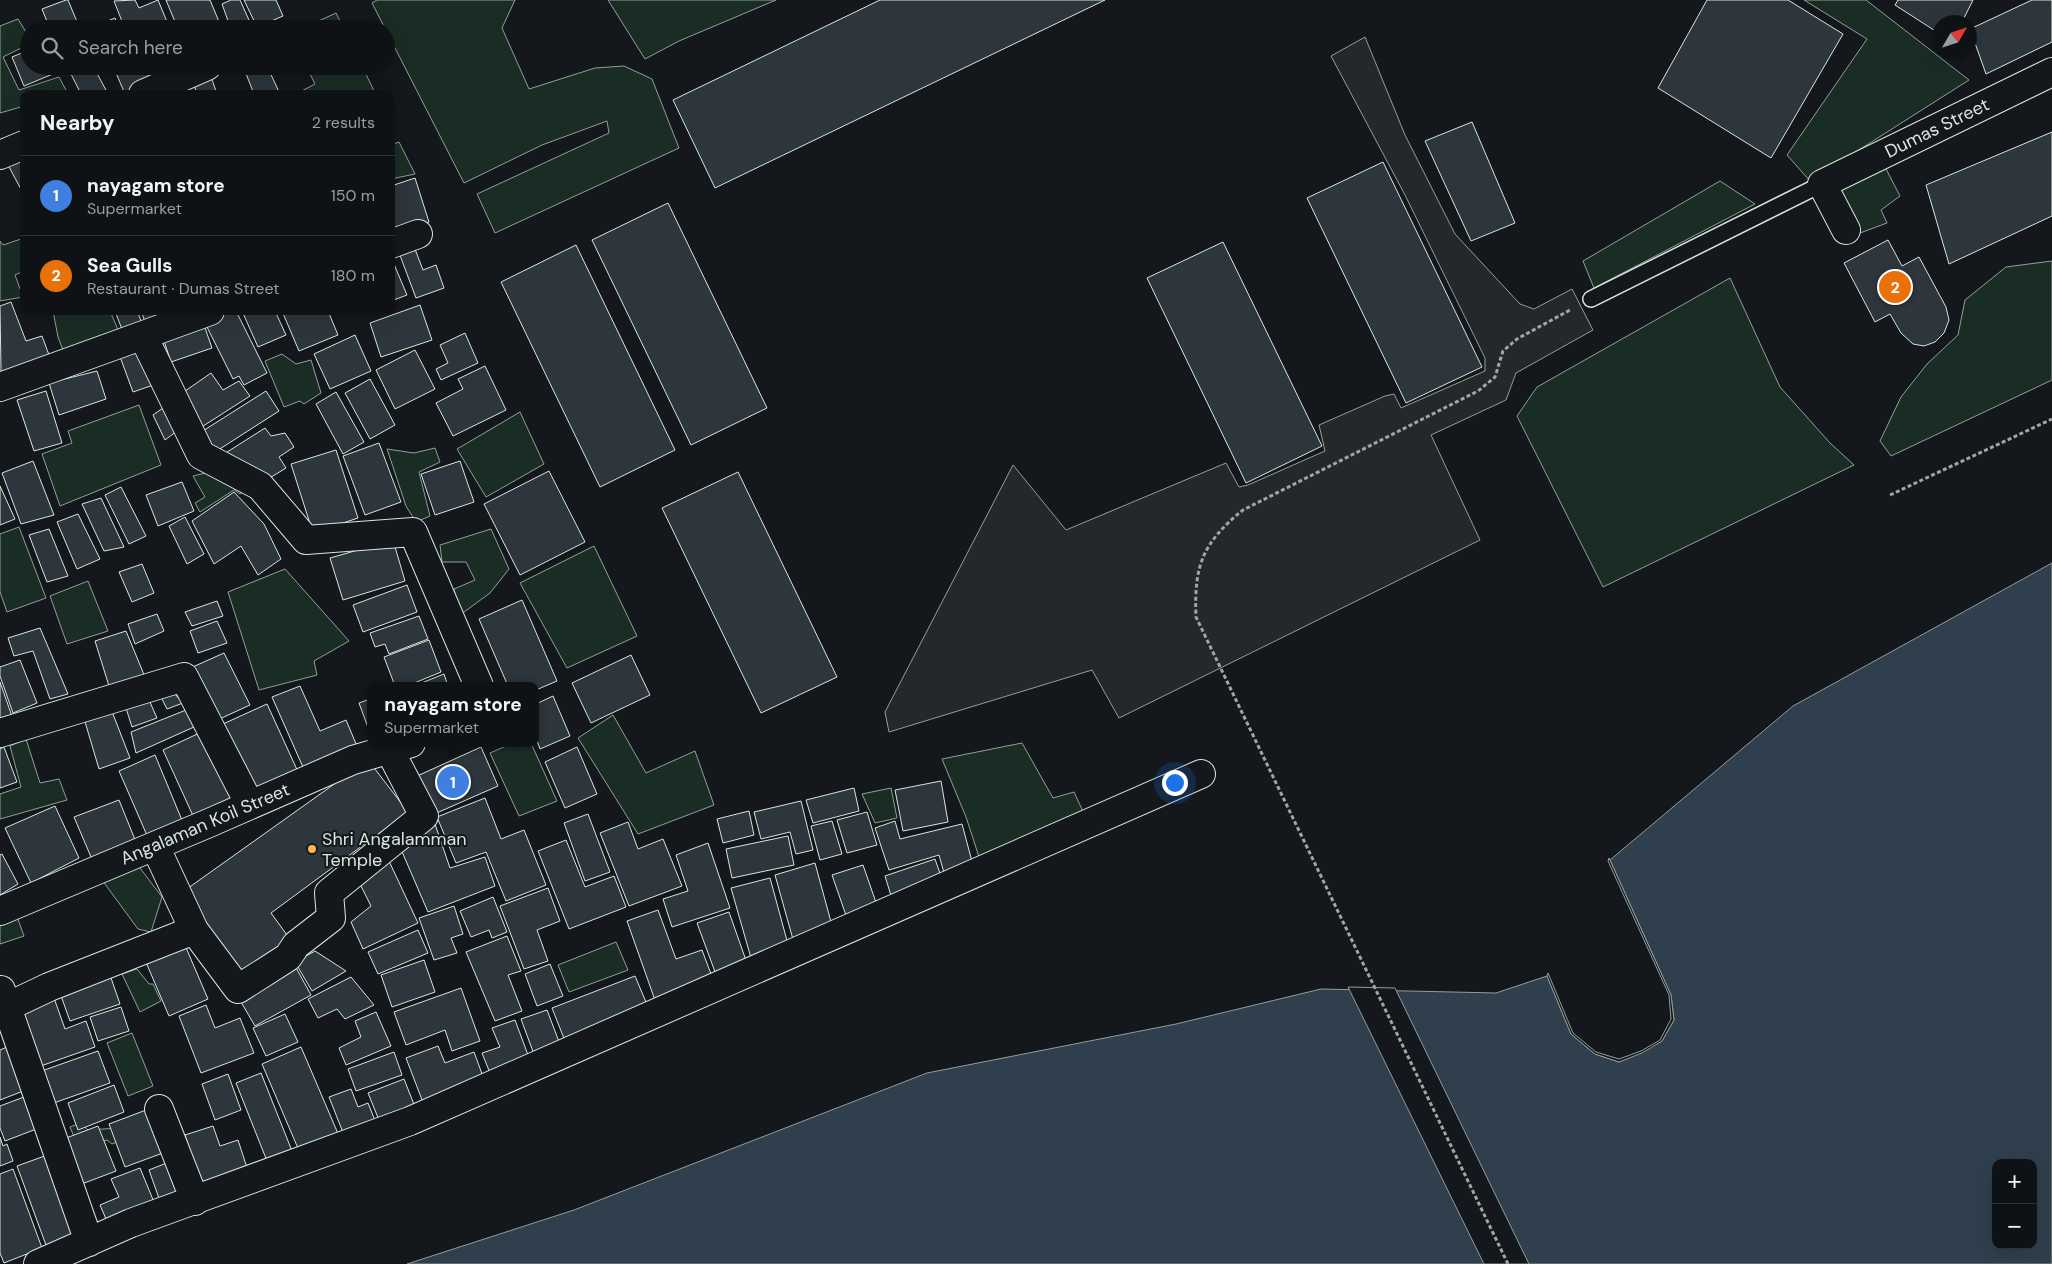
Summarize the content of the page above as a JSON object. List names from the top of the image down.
{
  "streets": {
    "street": ["Dumas Street", "Angalaman Koil Street"]
  },
  "places": ["Shri Angalamman Temple"],
  "north": "top right",
  "page": {
    "search": "Search here",
    "heading": ["Nearby", "2 results"],
    "list": [
      {
        "mark": "1",
        "name": "nayagam store",
        "note": "Supermarket",
        "value": "150 m"
      },
      {
        "mark": "2",
        "name": "Sea Gulls",
        "note": "Restaurant · Dumas Street",
        "value": "180 m"
      }
    ],
    "pins": ["2", "1"],
    "popup": ["nayagam store", "Supermarket"],
    "map_buttons": ["+", "−"]
  }
}
